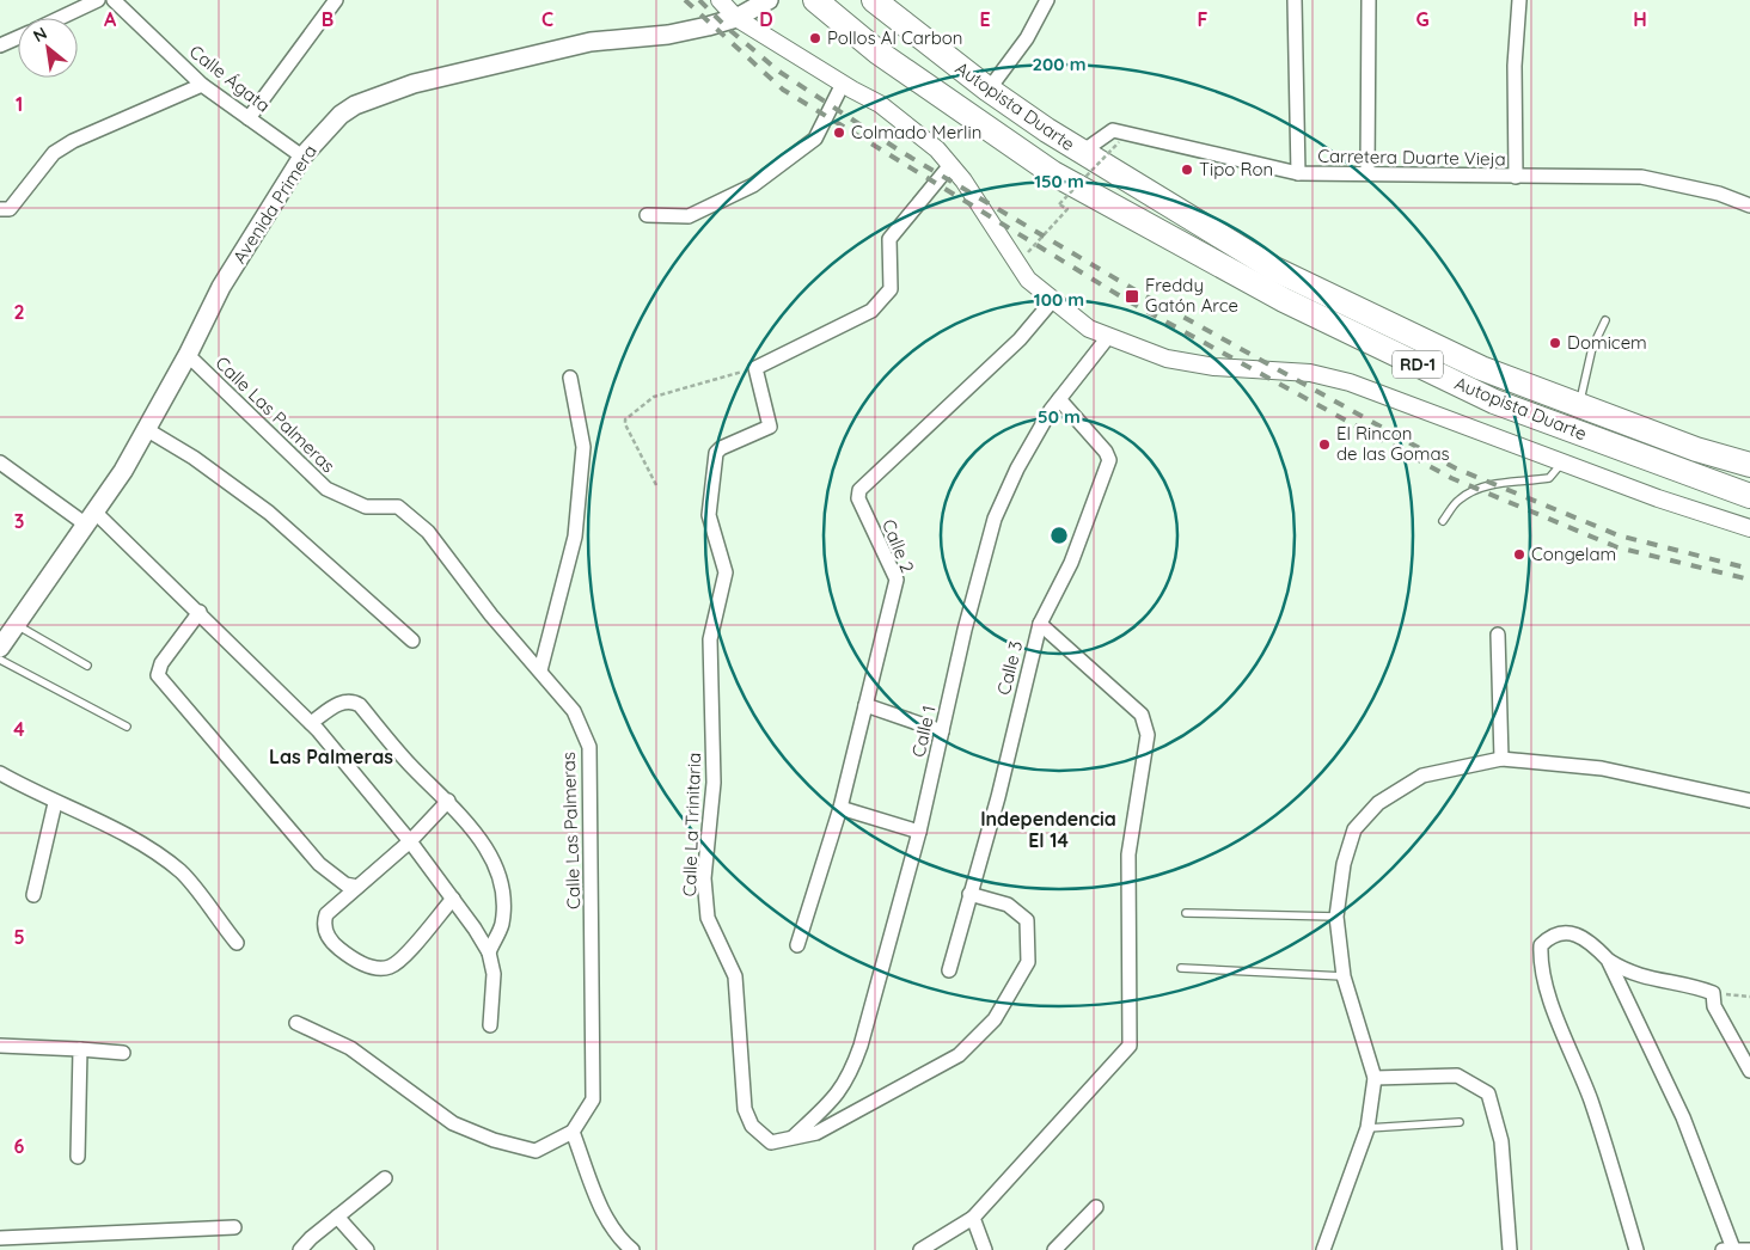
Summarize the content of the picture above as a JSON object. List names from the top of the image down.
{
  "streets": {
    "highway": ["Autopista Duarte", "RD-1"],
    "main road": ["Avenida Primera"],
    "street": [
      "Calle Ágata",
      "Carretera Duarte Vieja",
      "Calle Las Palmeras",
      "Calle 2",
      "Calle 3",
      "Calle 1",
      "Calle La Trinitaria"
    ]
  },
  "crossings": [
    ["Calle Ágata", "Avenida Primera"],
    ["Autopista Duarte", "Carretera Duarte Vieja"],
    ["Avenida Primera", "Calle Las Palmeras"],
    ["Calle 3", "Calle 1"],
    ["Calle 3", "Calle La Trinitaria"],
    ["Calle 1", "Calle La Trinitaria"]
  ],
  "districts": ["Las Palmeras", "Independencia El 14"],
  "places": {
    "other": [
      "Pollos Al Carbon",
      "Colmado Merlin",
      "Tipo Ron",
      "Domicem",
      "El Rincon de las Gomas",
      "Congelam"
    ],
    "transit": ["Freddy Gatón Arce"]
  },
  "north": "top left",
  "grid": {
    "columns": [
      "A",
      "B",
      "C",
      "D",
      "E",
      "F",
      "G",
      "H"
    ],
    "rows": [
      "1",
      "2",
      "3",
      "4",
      "5",
      "6"
    ]
  },
  "rings": [
    "200 m",
    "150 m",
    "100 m",
    "50 m"
  ]
}
